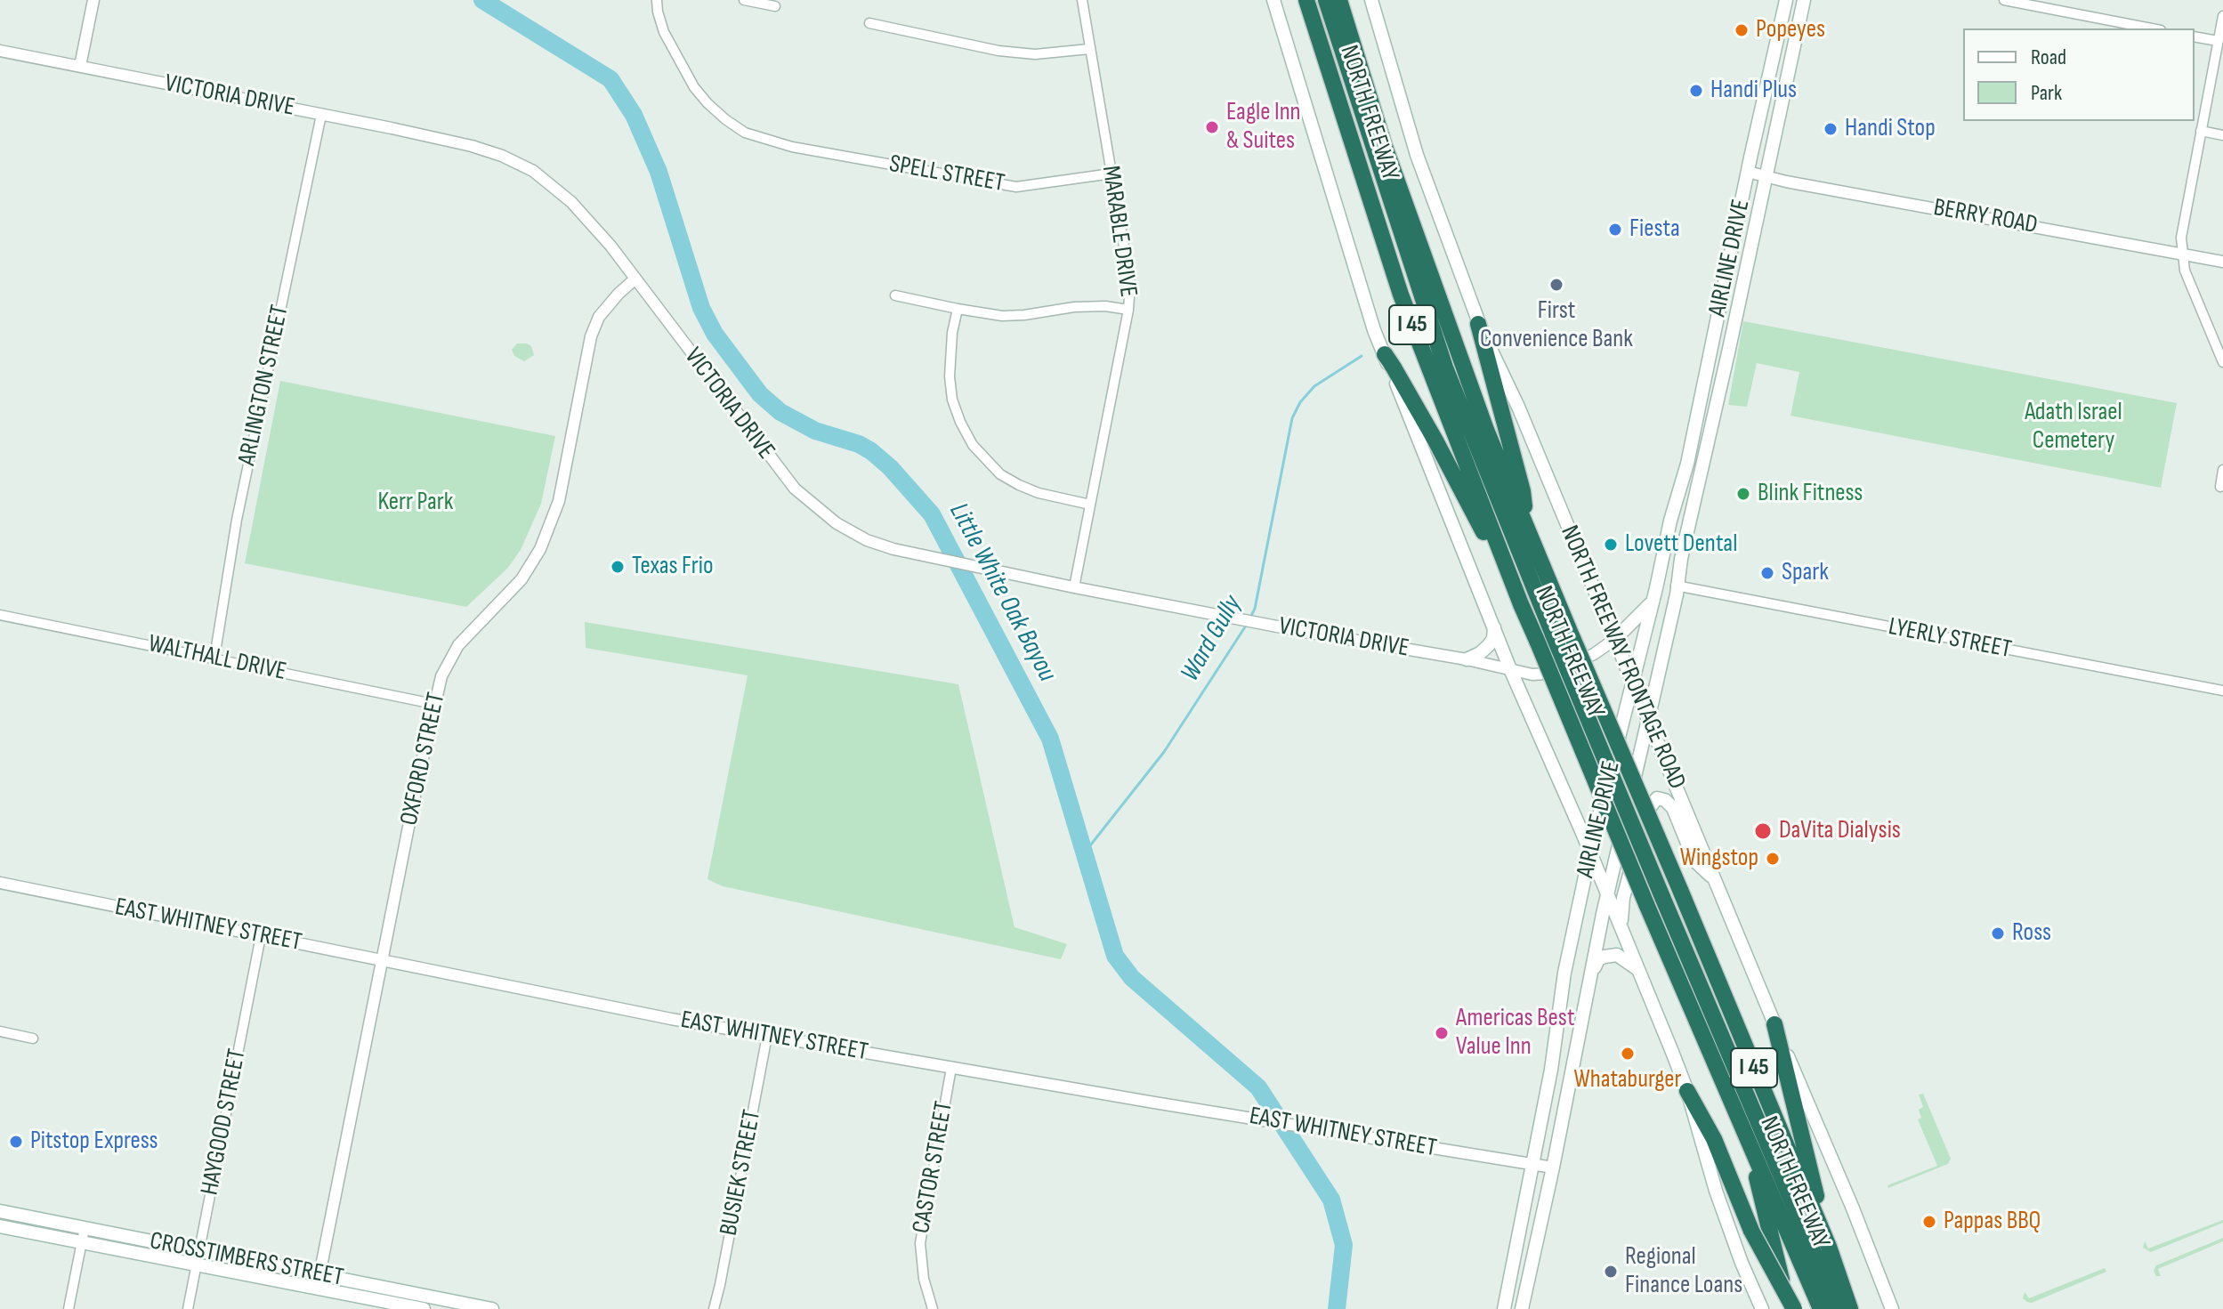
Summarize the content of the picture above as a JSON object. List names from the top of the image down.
{
  "streets": {
    "highway": ["NORTH FREEWAY", "I 45"],
    "main road": ["AIRLINE DRIVE", "NORTH FREEWAY FRONTAGE ROAD", "CROSSTIMBERS STREET"],
    "street": [
      "VICTORIA DRIVE",
      "SPELL STREET",
      "BERRY ROAD",
      "MARABLE DRIVE",
      "ARLINGTON STREET",
      "LYERLY STREET",
      "WALTHALL DRIVE",
      "OXFORD STREET",
      "EAST WHITNEY STREET",
      "HAYGOOD STREET",
      "CASTOR STREET",
      "BUSIEK STREET"
    ]
  },
  "crossings": [
    ["VICTORIA DRIVE", "MARABLE DRIVE"],
    ["VICTORIA DRIVE", "ARLINGTON STREET"],
    ["VICTORIA DRIVE", "NORTH FREEWAY FRONTAGE ROAD"],
    ["VICTORIA DRIVE", "OXFORD STREET"],
    ["SPELL STREET", "MARABLE DRIVE"],
    ["BERRY ROAD", "AIRLINE DRIVE"],
    ["AIRLINE DRIVE", "LYERLY STREET"],
    ["AIRLINE DRIVE", "NORTH FREEWAY FRONTAGE ROAD"],
    ["AIRLINE DRIVE", "EAST WHITNEY STREET"],
    ["ARLINGTON STREET", "WALTHALL DRIVE"],
    ["WALTHALL DRIVE", "OXFORD STREET"],
    ["OXFORD STREET", "EAST WHITNEY STREET"],
    ["OXFORD STREET", "CROSSTIMBERS STREET"],
    ["EAST WHITNEY STREET", "HAYGOOD STREET"],
    ["EAST WHITNEY STREET", "CASTOR STREET"],
    ["EAST WHITNEY STREET", "BUSIEK STREET"],
    ["HAYGOOD STREET", "CROSSTIMBERS STREET"]
  ],
  "water": ["Little White Oak Bayou", "Ward Gully"],
  "parks": ["Adath Israel Cemetery", "Kerr Park"],
  "places": [
    "Popeyes",
    "Handi Plus",
    "Eagle Inn & Suites",
    "Handi Stop",
    "Fiesta",
    "First Convenience Bank",
    "Blink Fitness",
    "Lovett Dental",
    "Texas Frio",
    "Spark",
    "DaVita Dialysis",
    "Wingstop",
    "Ross",
    "Americas Best Value Inn",
    "Whataburger",
    "Pitstop Express",
    "Pappas BBQ",
    "Regional Finance Loans"
  ],
  "legend": ["Road", "Park"]
}
